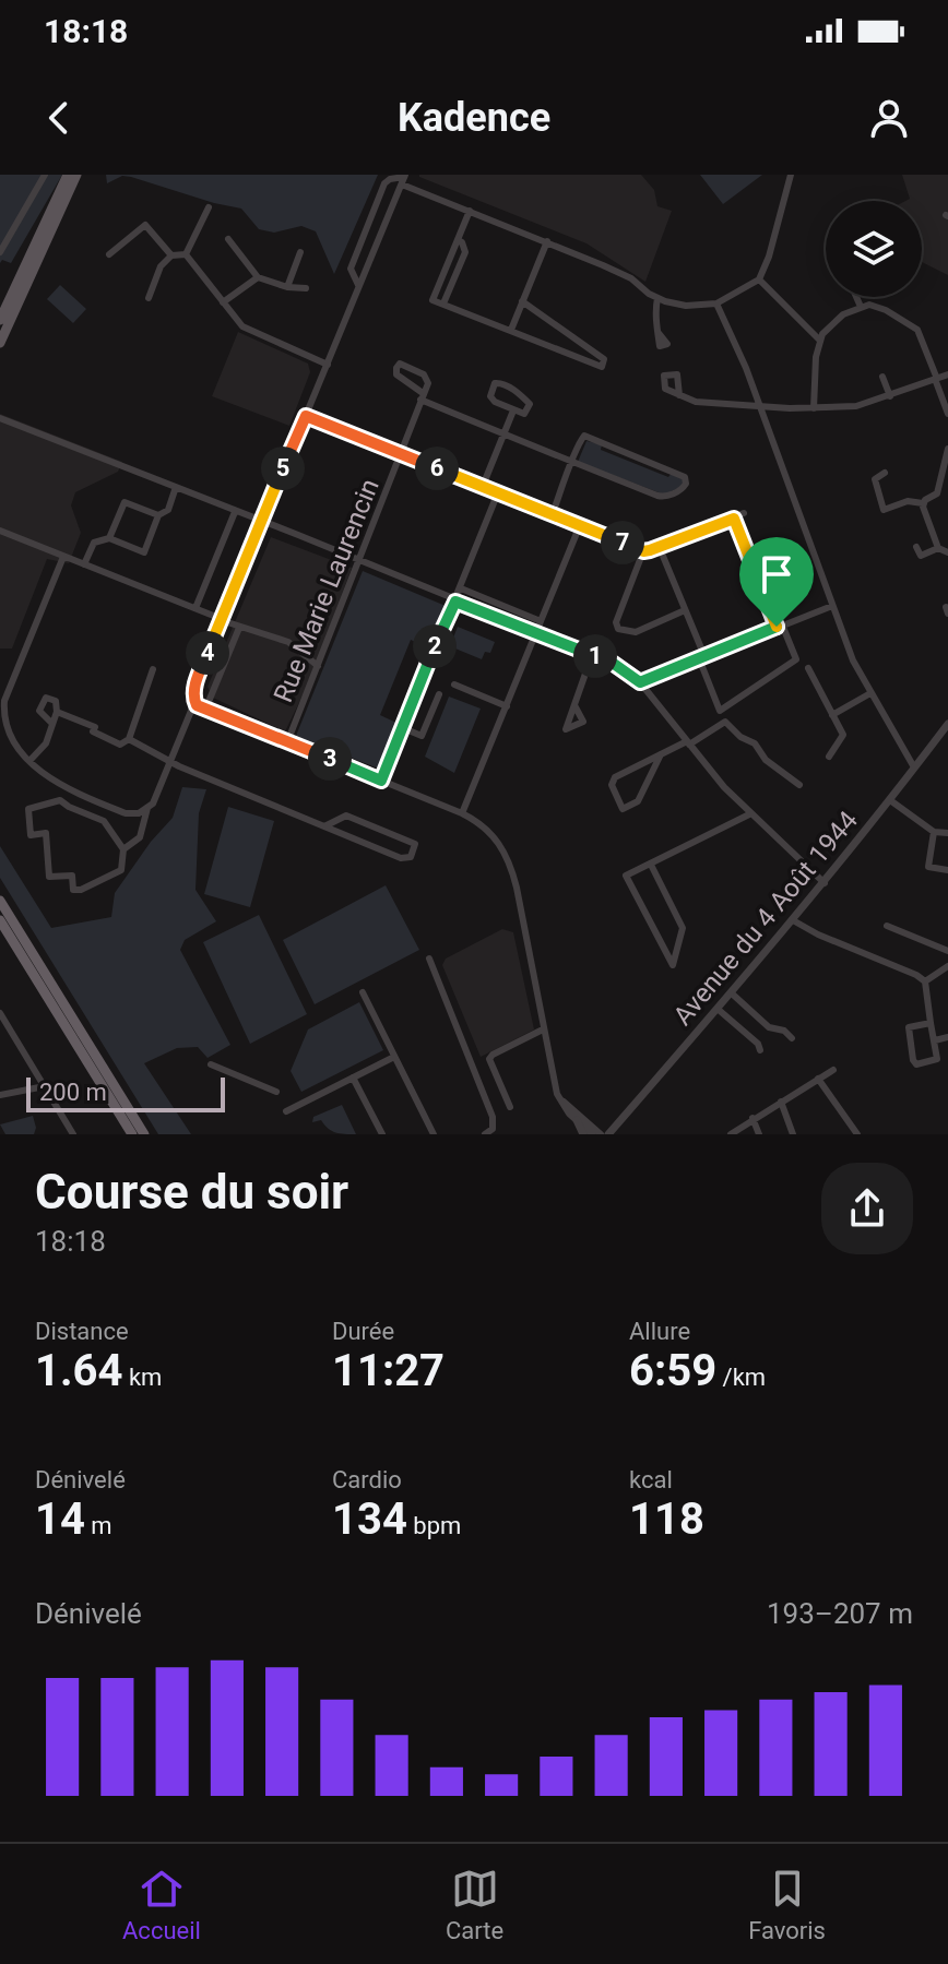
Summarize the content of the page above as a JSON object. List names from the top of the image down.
{
  "streets": {
    "street": ["Rue Marie Laurencin", "Avenue du 4 Août 1944"]
  },
  "scale_bar": "200 m",
  "page": {
    "status": "18:18",
    "header": "Kadence",
    "pins": [
      "5",
      "6",
      "7",
      "2",
      "4",
      "1",
      "3"
    ],
    "scale": "200 m",
    "heading": ["Course du soir", "18:18"],
    "stats": [
      ["Distance", "1.64 km"],
      ["Durée", "11:27"],
      ["Allure", "6:59 /km"],
      ["Dénivelé", "14 m"],
      ["Cardio", "134 bpm"],
      ["kcal", "118"]
    ],
    "chart": ["Dénivelé", "193–207 m"],
    "tabs": ["Accueil", "Carte", "Favoris"]
  }
}
